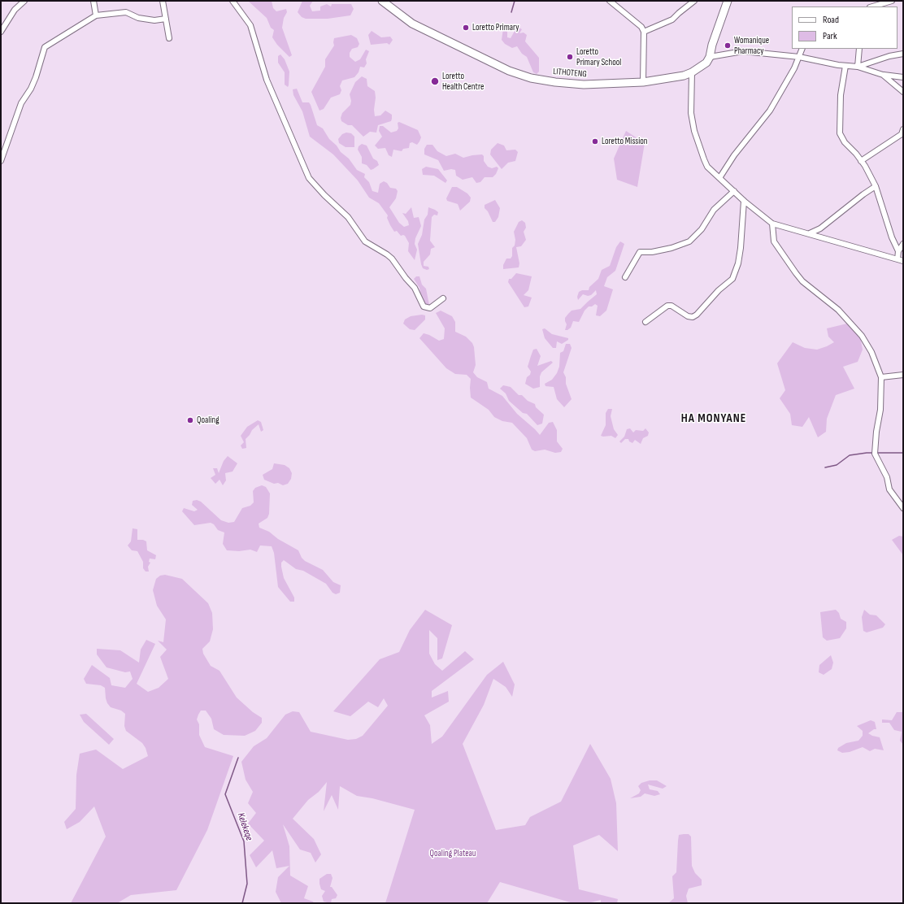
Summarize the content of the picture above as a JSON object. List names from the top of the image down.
{
  "streets": {
    "main road": ["LITHOTENG"]
  },
  "districts": ["HA MONYANE"],
  "water": ["Kelekeqe"],
  "parks": ["Qoaling Plateau"],
  "places": [
    "Loretto Primary",
    "Womanique Pharmacy",
    "Loretto Primary School",
    "Loretto Health Centre",
    "Loretto Mission",
    "Qoaling"
  ],
  "legend": ["Road", "Park"]
}
